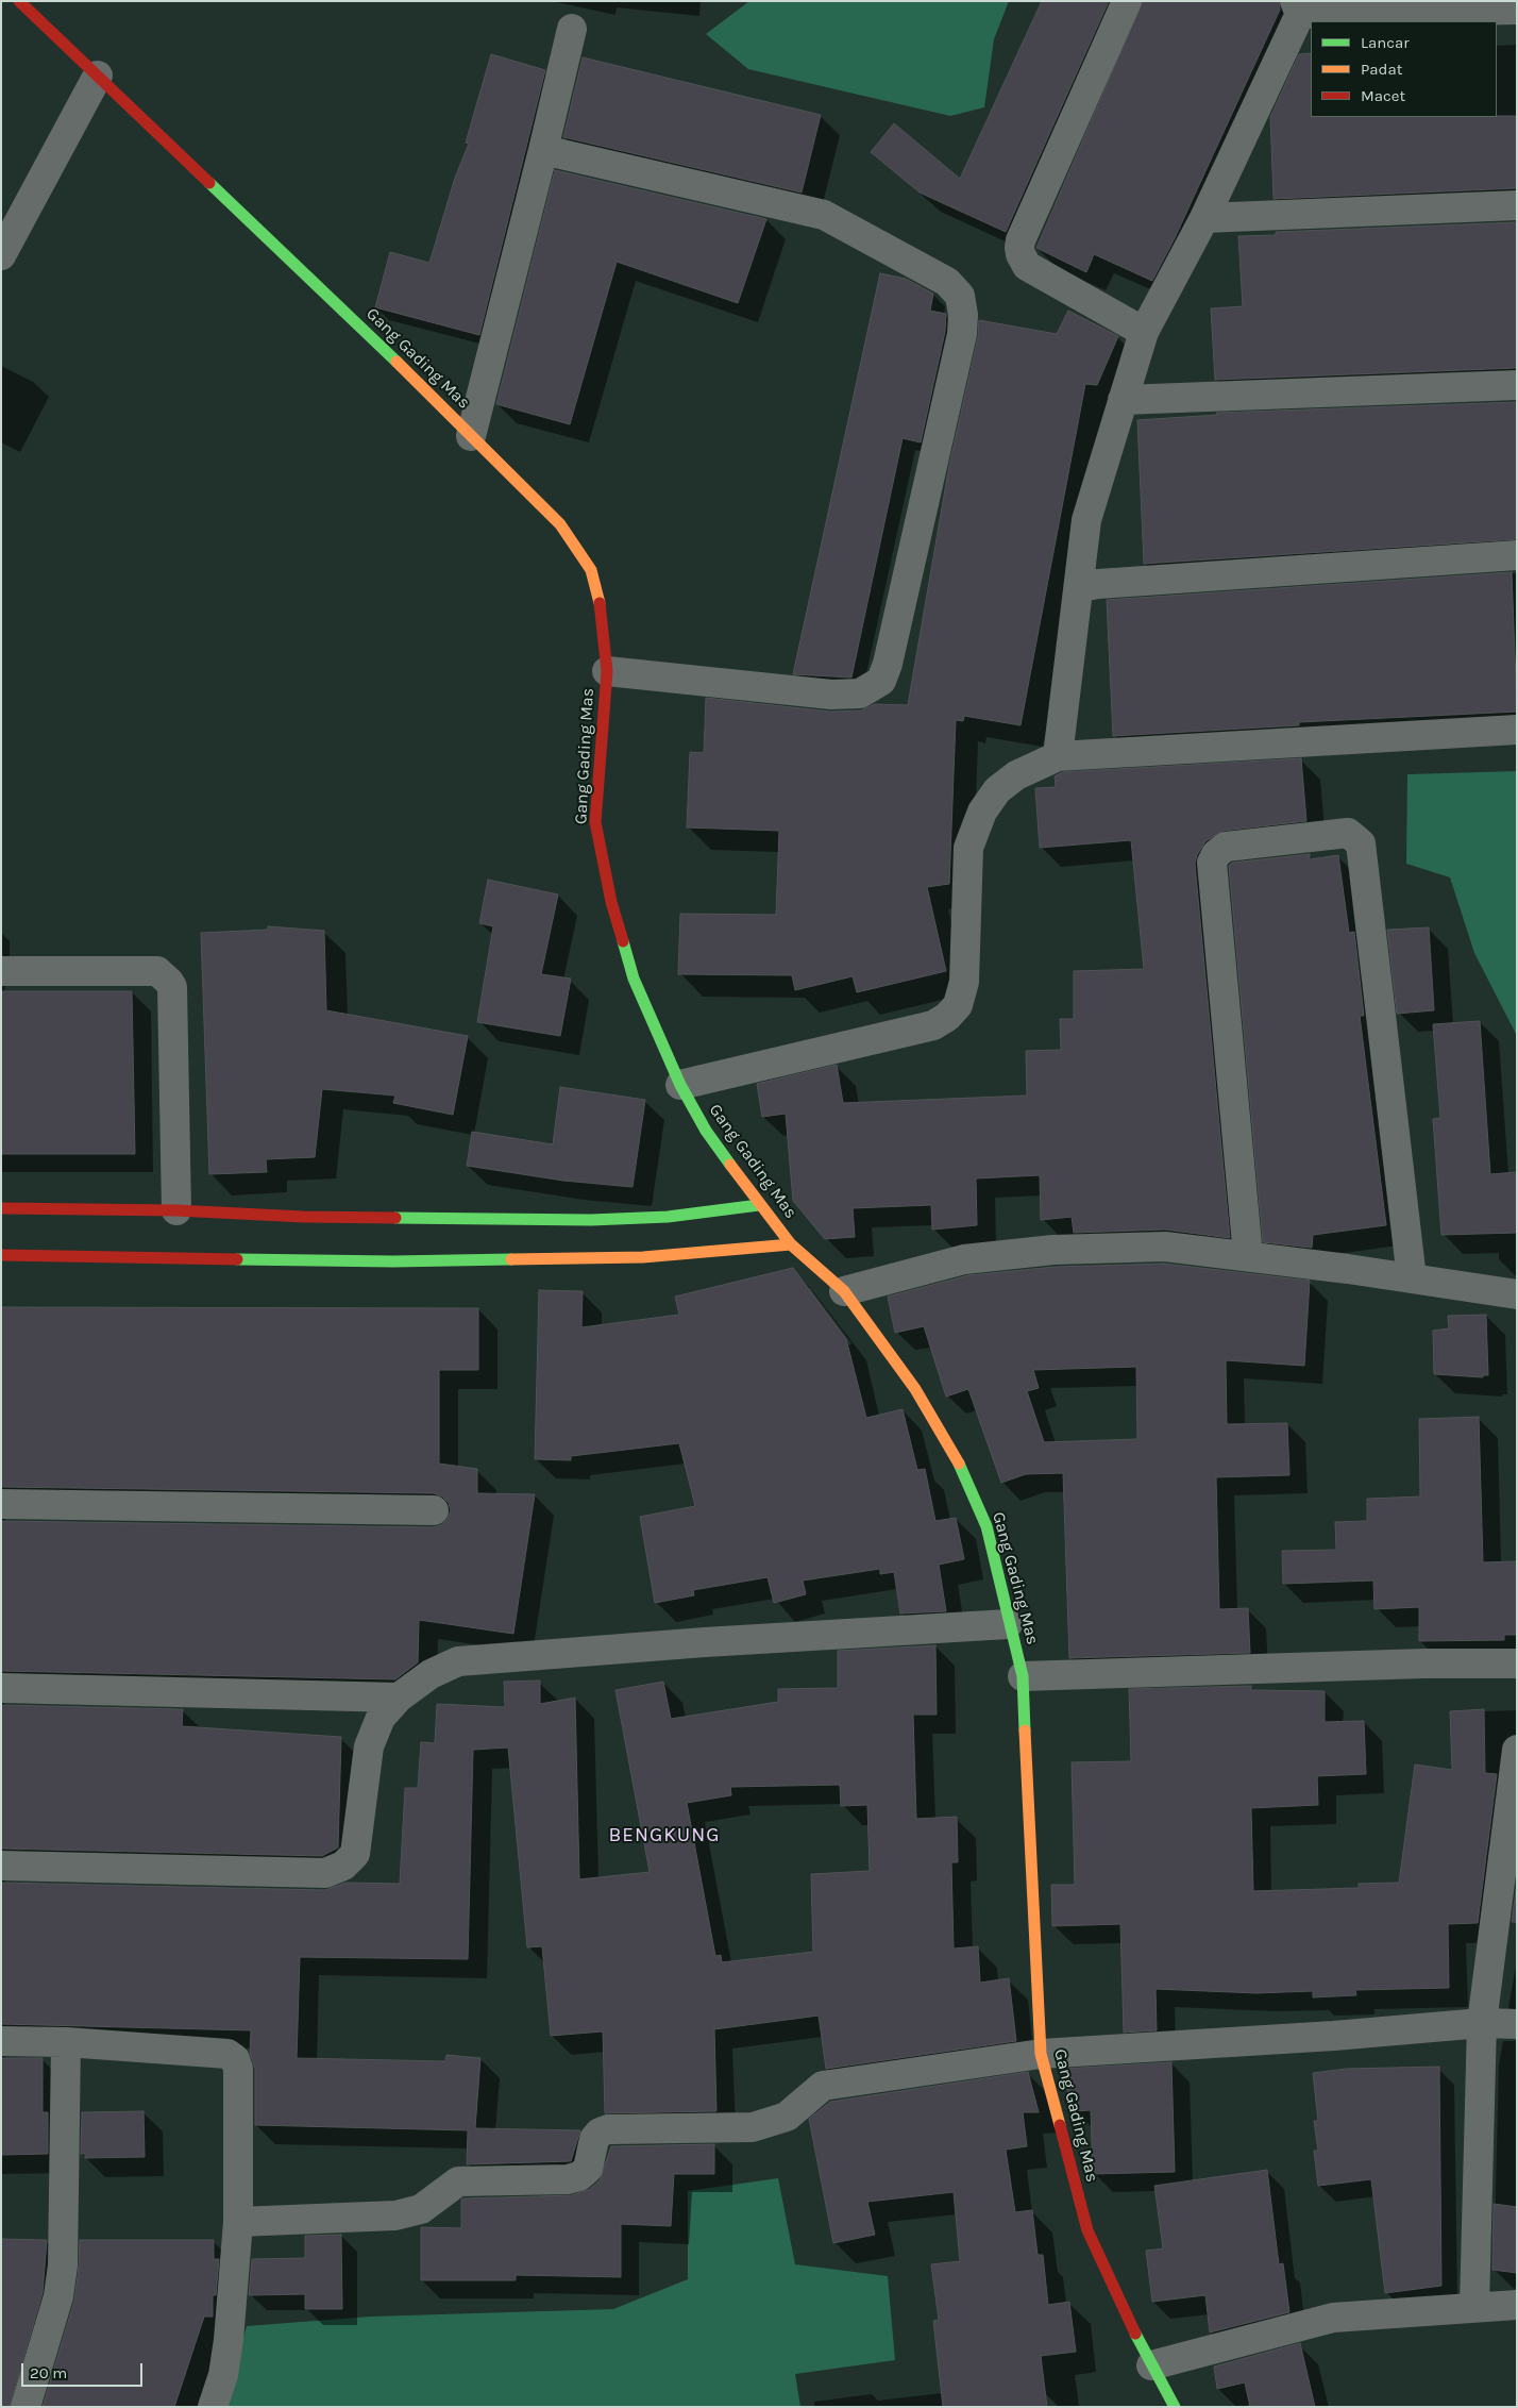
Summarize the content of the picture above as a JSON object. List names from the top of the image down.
{
  "streets": {
    "street": ["Gang Gading Mas"]
  },
  "districts": ["BENGKUNG"],
  "legend": ["Lancar", "Padat", "Macet"],
  "scale_bar": "20 m"
}
